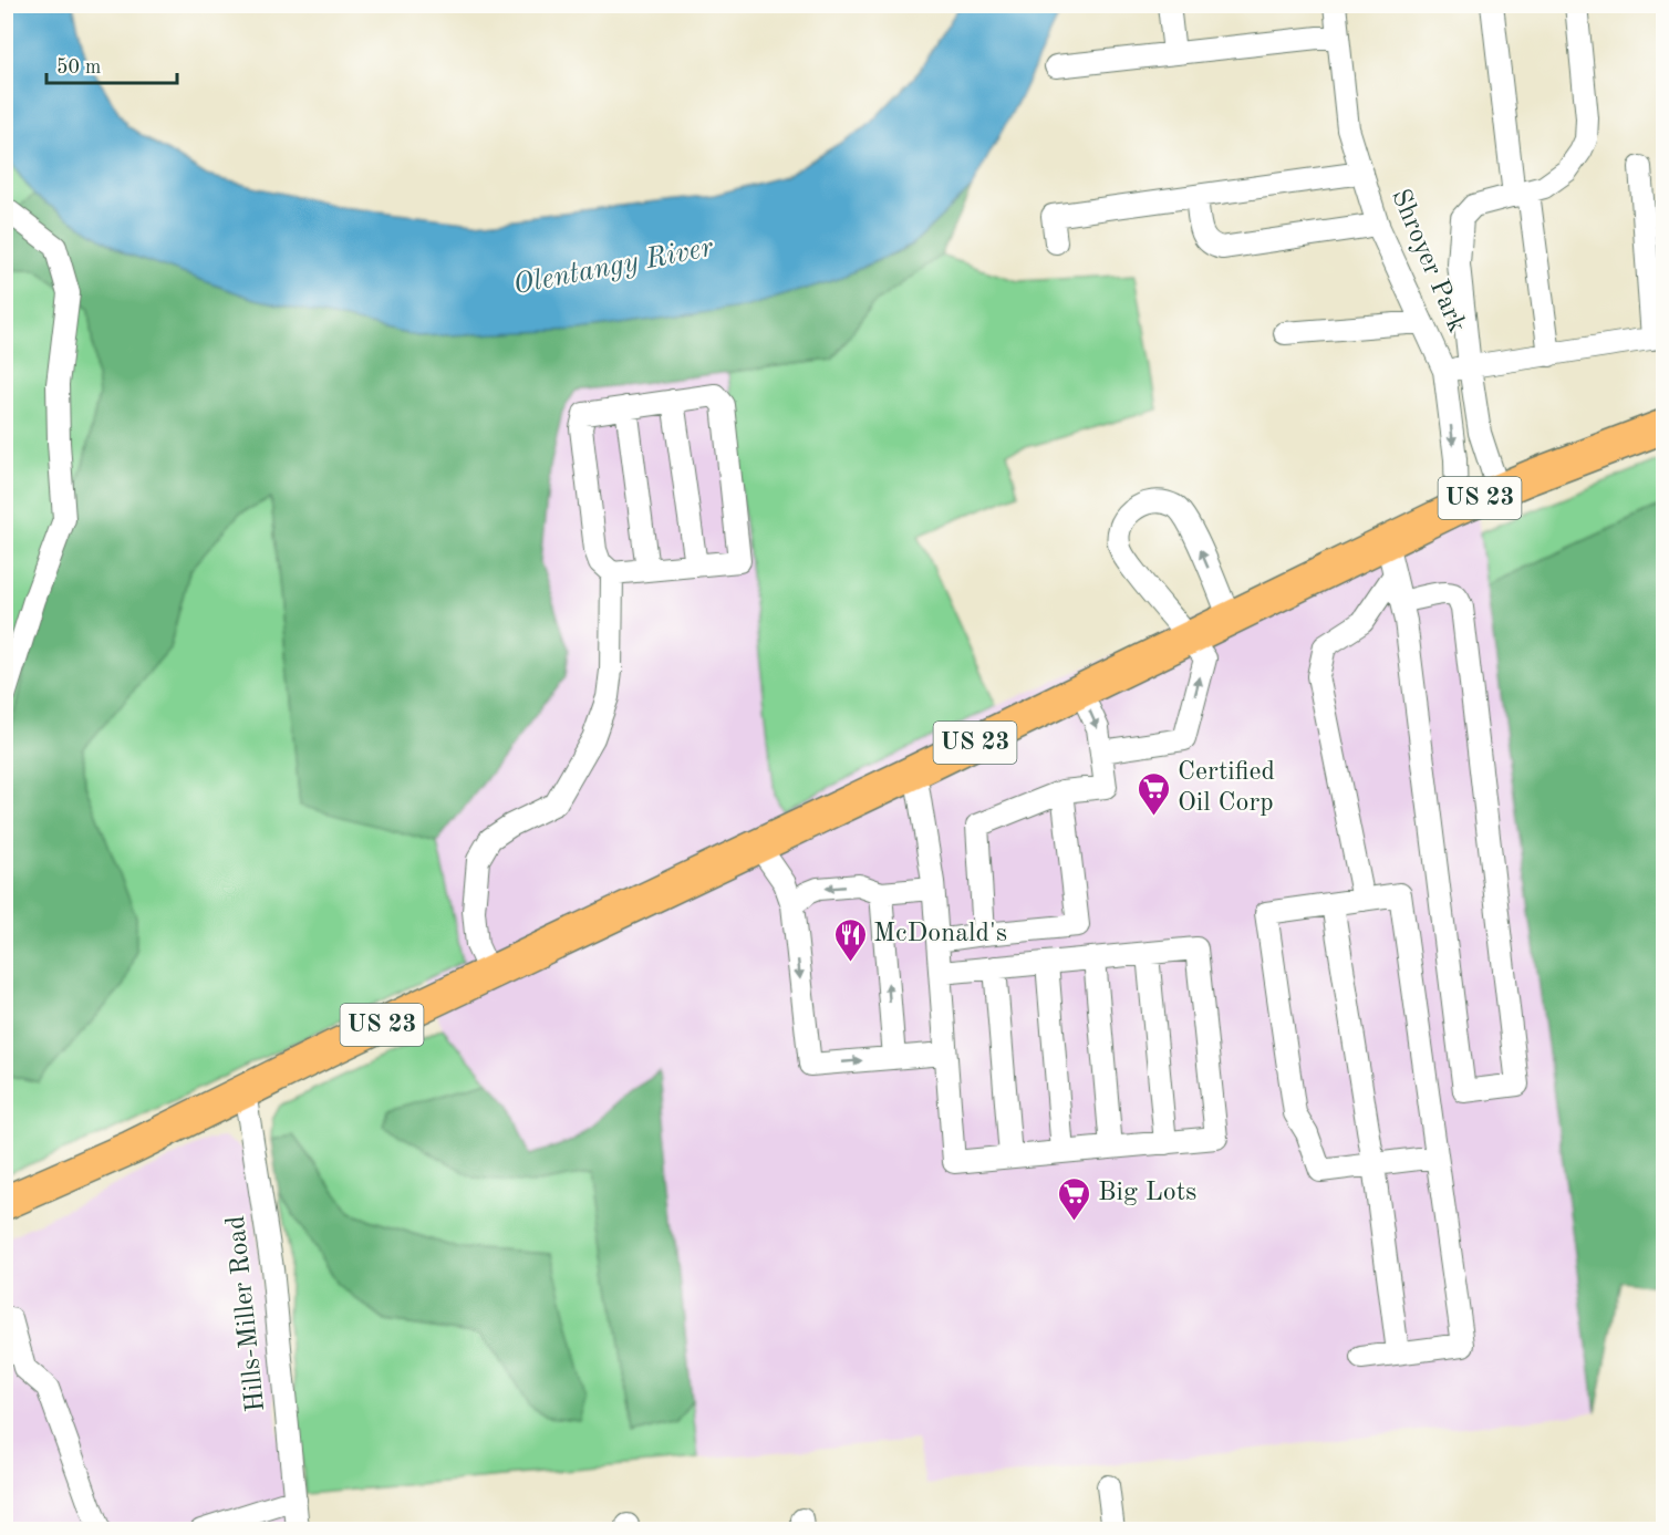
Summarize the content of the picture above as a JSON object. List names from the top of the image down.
{
  "streets": {
    "highway": ["US 23"],
    "street": ["Shroyer Park", "Hills-Miller Road"]
  },
  "crossings": [
    ["Shroyer Park", "US 23"],
    ["US 23", "Hills-Miller Road"]
  ],
  "water": ["Olentangy River"],
  "places": {
    "supermarket": ["Certified Oil Corp", "Big Lots"],
    "restaurant": ["McDonald's"]
  },
  "scale_bar": "50 m"
}
